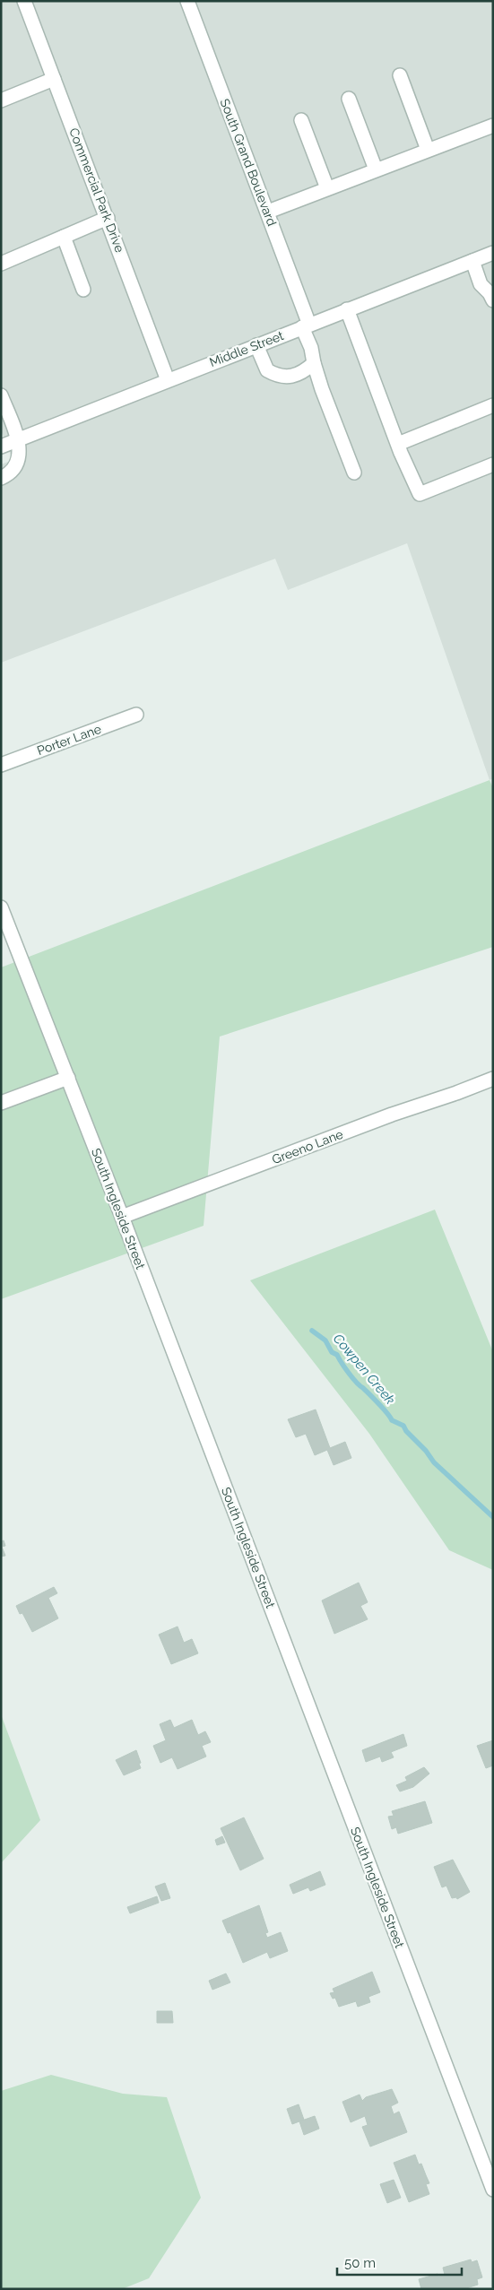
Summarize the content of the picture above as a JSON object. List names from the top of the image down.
{
  "streets": {
    "street": [
      "South Grand Boulevard",
      "Commercial Park Drive",
      "Middle Street",
      "Porter Lane",
      "Greeno Lane",
      "South Ingleside Street"
    ]
  },
  "crossings": [
    ["South Grand Boulevard", "Middle Street"],
    ["Commercial Park Drive", "Middle Street"],
    ["Greeno Lane", "South Ingleside Street"]
  ],
  "water": ["Cowpen Creek"],
  "scale_bar": "50 m"
}
